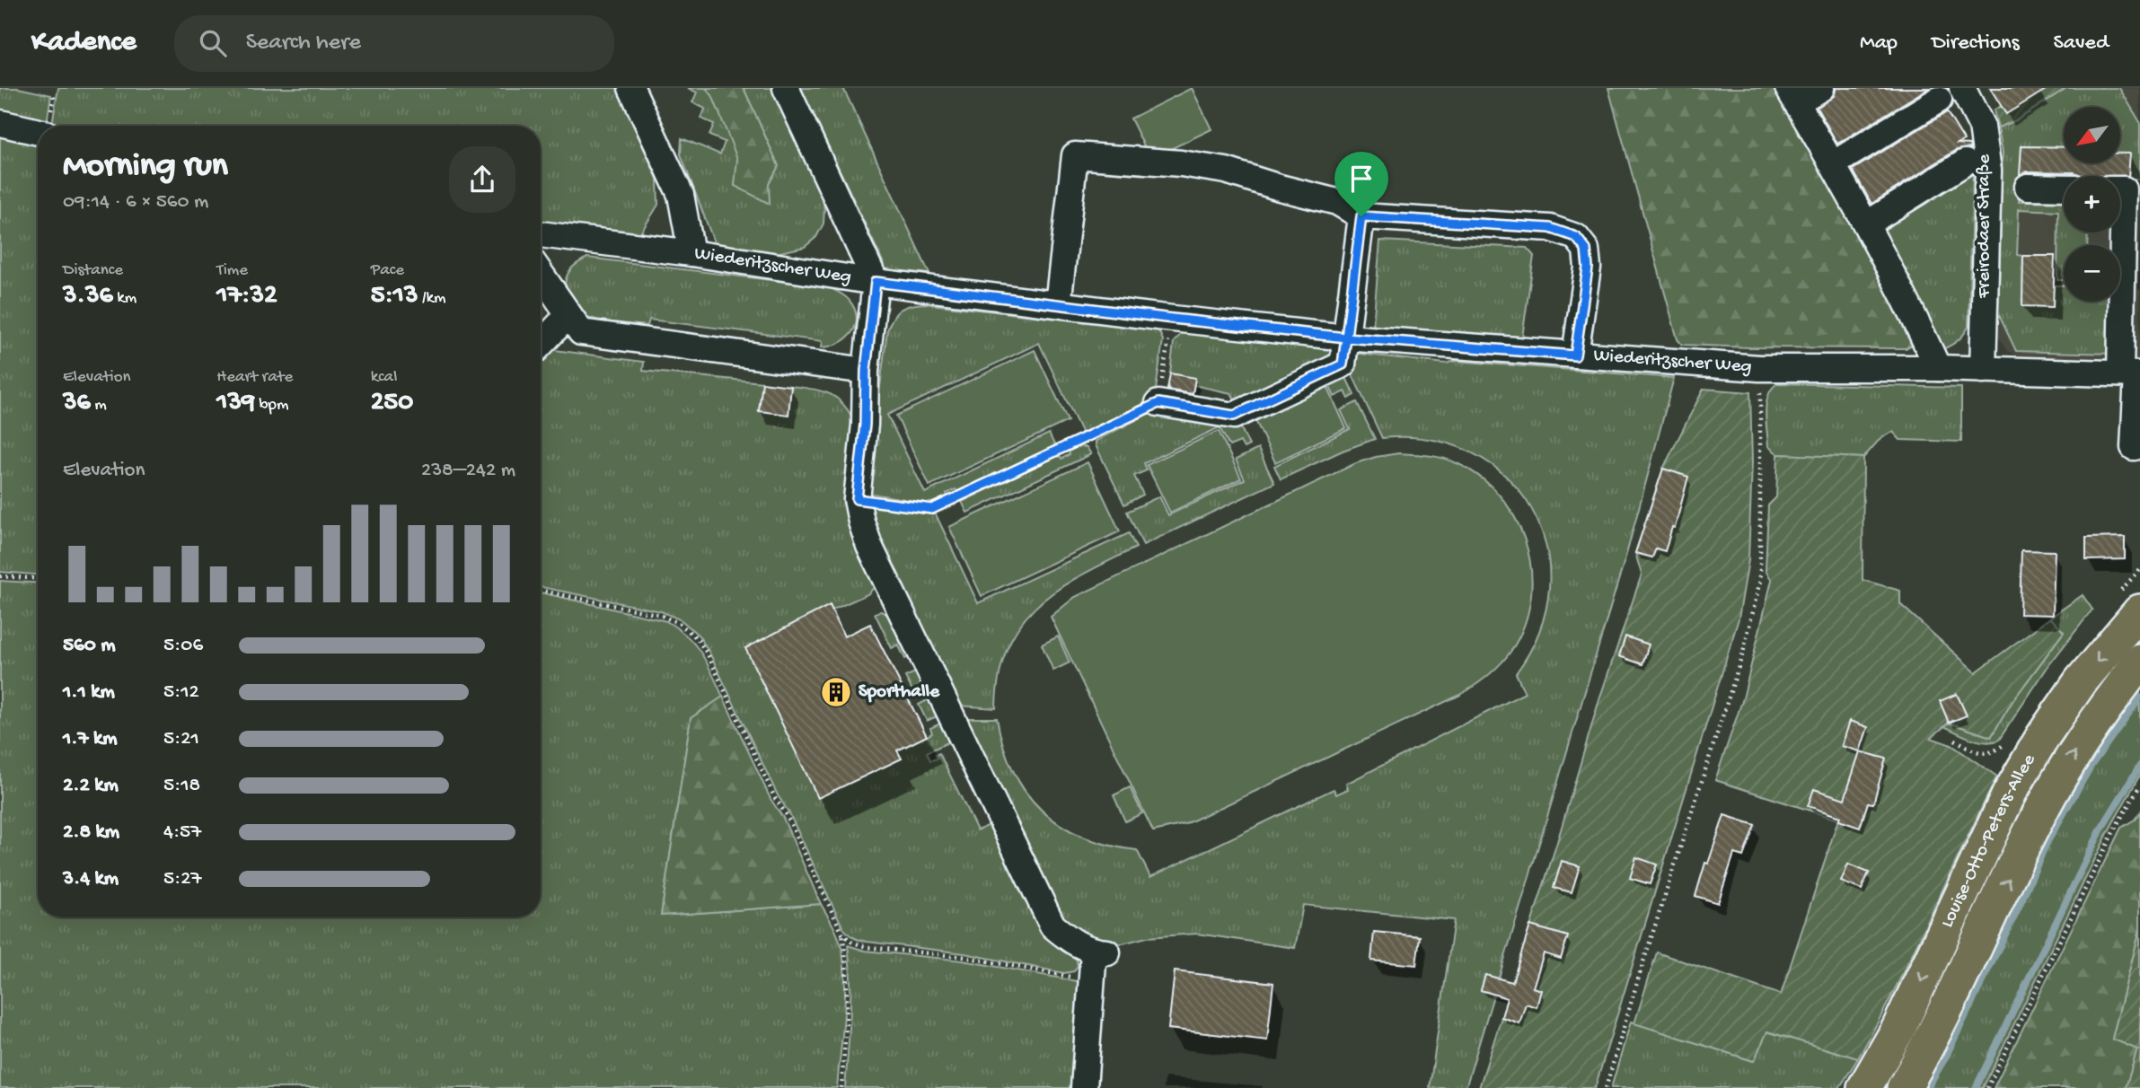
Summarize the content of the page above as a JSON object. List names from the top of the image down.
{
  "streets": {
    "main road": ["Louise-Otto-Peters-Allee"],
    "street": ["Freirodaer Straße", "Wiederitzscher Weg"]
  },
  "crossings": [
    ["Freirodaer Straße", "Wiederitzscher Weg"]
  ],
  "places": {
    "building": ["Sporthalle"]
  },
  "north": "bottom left",
  "page": {
    "header": "Kadence",
    "search": "Search here",
    "nav": ["Map", "Directions", "Saved"],
    "map_buttons": ["+", "−"],
    "heading": ["Morning run", "09:14 · 6 × 560 m"],
    "stats": [
      ["Distance", "3.36 km"],
      ["Time", "17:32"],
      ["Pace", "5:13 /km"],
      ["Elevation", "36 m"],
      ["Heart rate", "139 bpm"],
      ["kcal", "250"]
    ],
    "chart": ["Elevation", "238–242 m"],
    "list": [
      {
        "name": "560 m",
        "note": "5:06"
      },
      {
        "name": "1.1 km",
        "note": "5:12"
      },
      {
        "name": "1.7 km",
        "note": "5:21"
      },
      {
        "name": "2.2 km",
        "note": "5:18"
      },
      {
        "name": "2.8 km",
        "note": "4:57"
      },
      {
        "name": "3.4 km",
        "note": "5:27"
      }
    ]
  }
}
